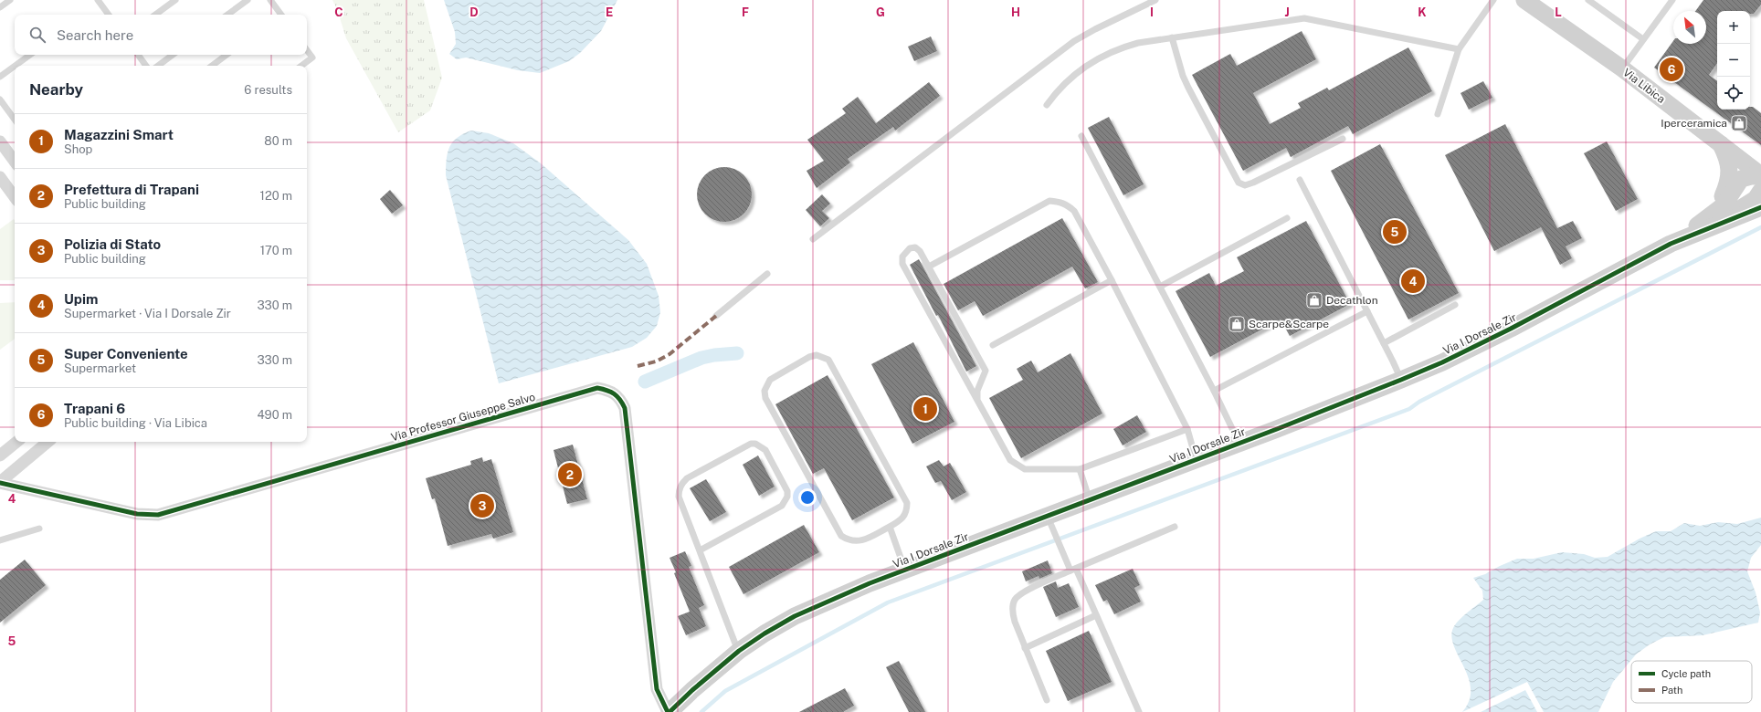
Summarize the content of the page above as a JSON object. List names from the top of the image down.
{
  "streets": {
    "main road": ["Via Libica", "Via I Dorsale Zir"],
    "street": ["Via Professor Giuseppe Salvo"]
  },
  "crossings": [
    ["Via Libica", "Via I Dorsale Zir"],
    ["Via I Dorsale Zir", "Via Professor Giuseppe Salvo"]
  ],
  "places": {
    "shop": ["Iperceramica", "Decathlon", "Scarpe&Scarpe"]
  },
  "legend": ["Cycle path", "Path"],
  "north": "top left",
  "page": {
    "map_buttons": ["+", "−"],
    "search": "Search here",
    "pins": [
      "6",
      "5",
      "4",
      "1",
      "2",
      "3"
    ],
    "heading": ["Nearby", "6 results"],
    "list": [
      {
        "mark": "1",
        "name": "Magazzini Smart",
        "note": "Shop",
        "value": "80 m"
      },
      {
        "mark": "2",
        "name": "Prefettura di Trapani",
        "note": "Public building",
        "value": "120 m"
      },
      {
        "mark": "3",
        "name": "Polizia di Stato",
        "note": "Public building",
        "value": "170 m"
      },
      {
        "mark": "4",
        "name": "Upim",
        "note": "Supermarket · Via I Dorsale Zir",
        "value": "330 m"
      },
      {
        "mark": "5",
        "name": "Super Conveniente",
        "note": "Supermarket",
        "value": "330 m"
      },
      {
        "mark": "6",
        "name": "Trapani 6",
        "note": "Public building · Via Libica",
        "value": "490 m"
      }
    ]
  },
  "grid": {
    "columns": [
      "C",
      "D",
      "E",
      "F",
      "G",
      "H",
      "I",
      "J",
      "K",
      "L"
    ],
    "rows": ["4", "5"]
  }
}
